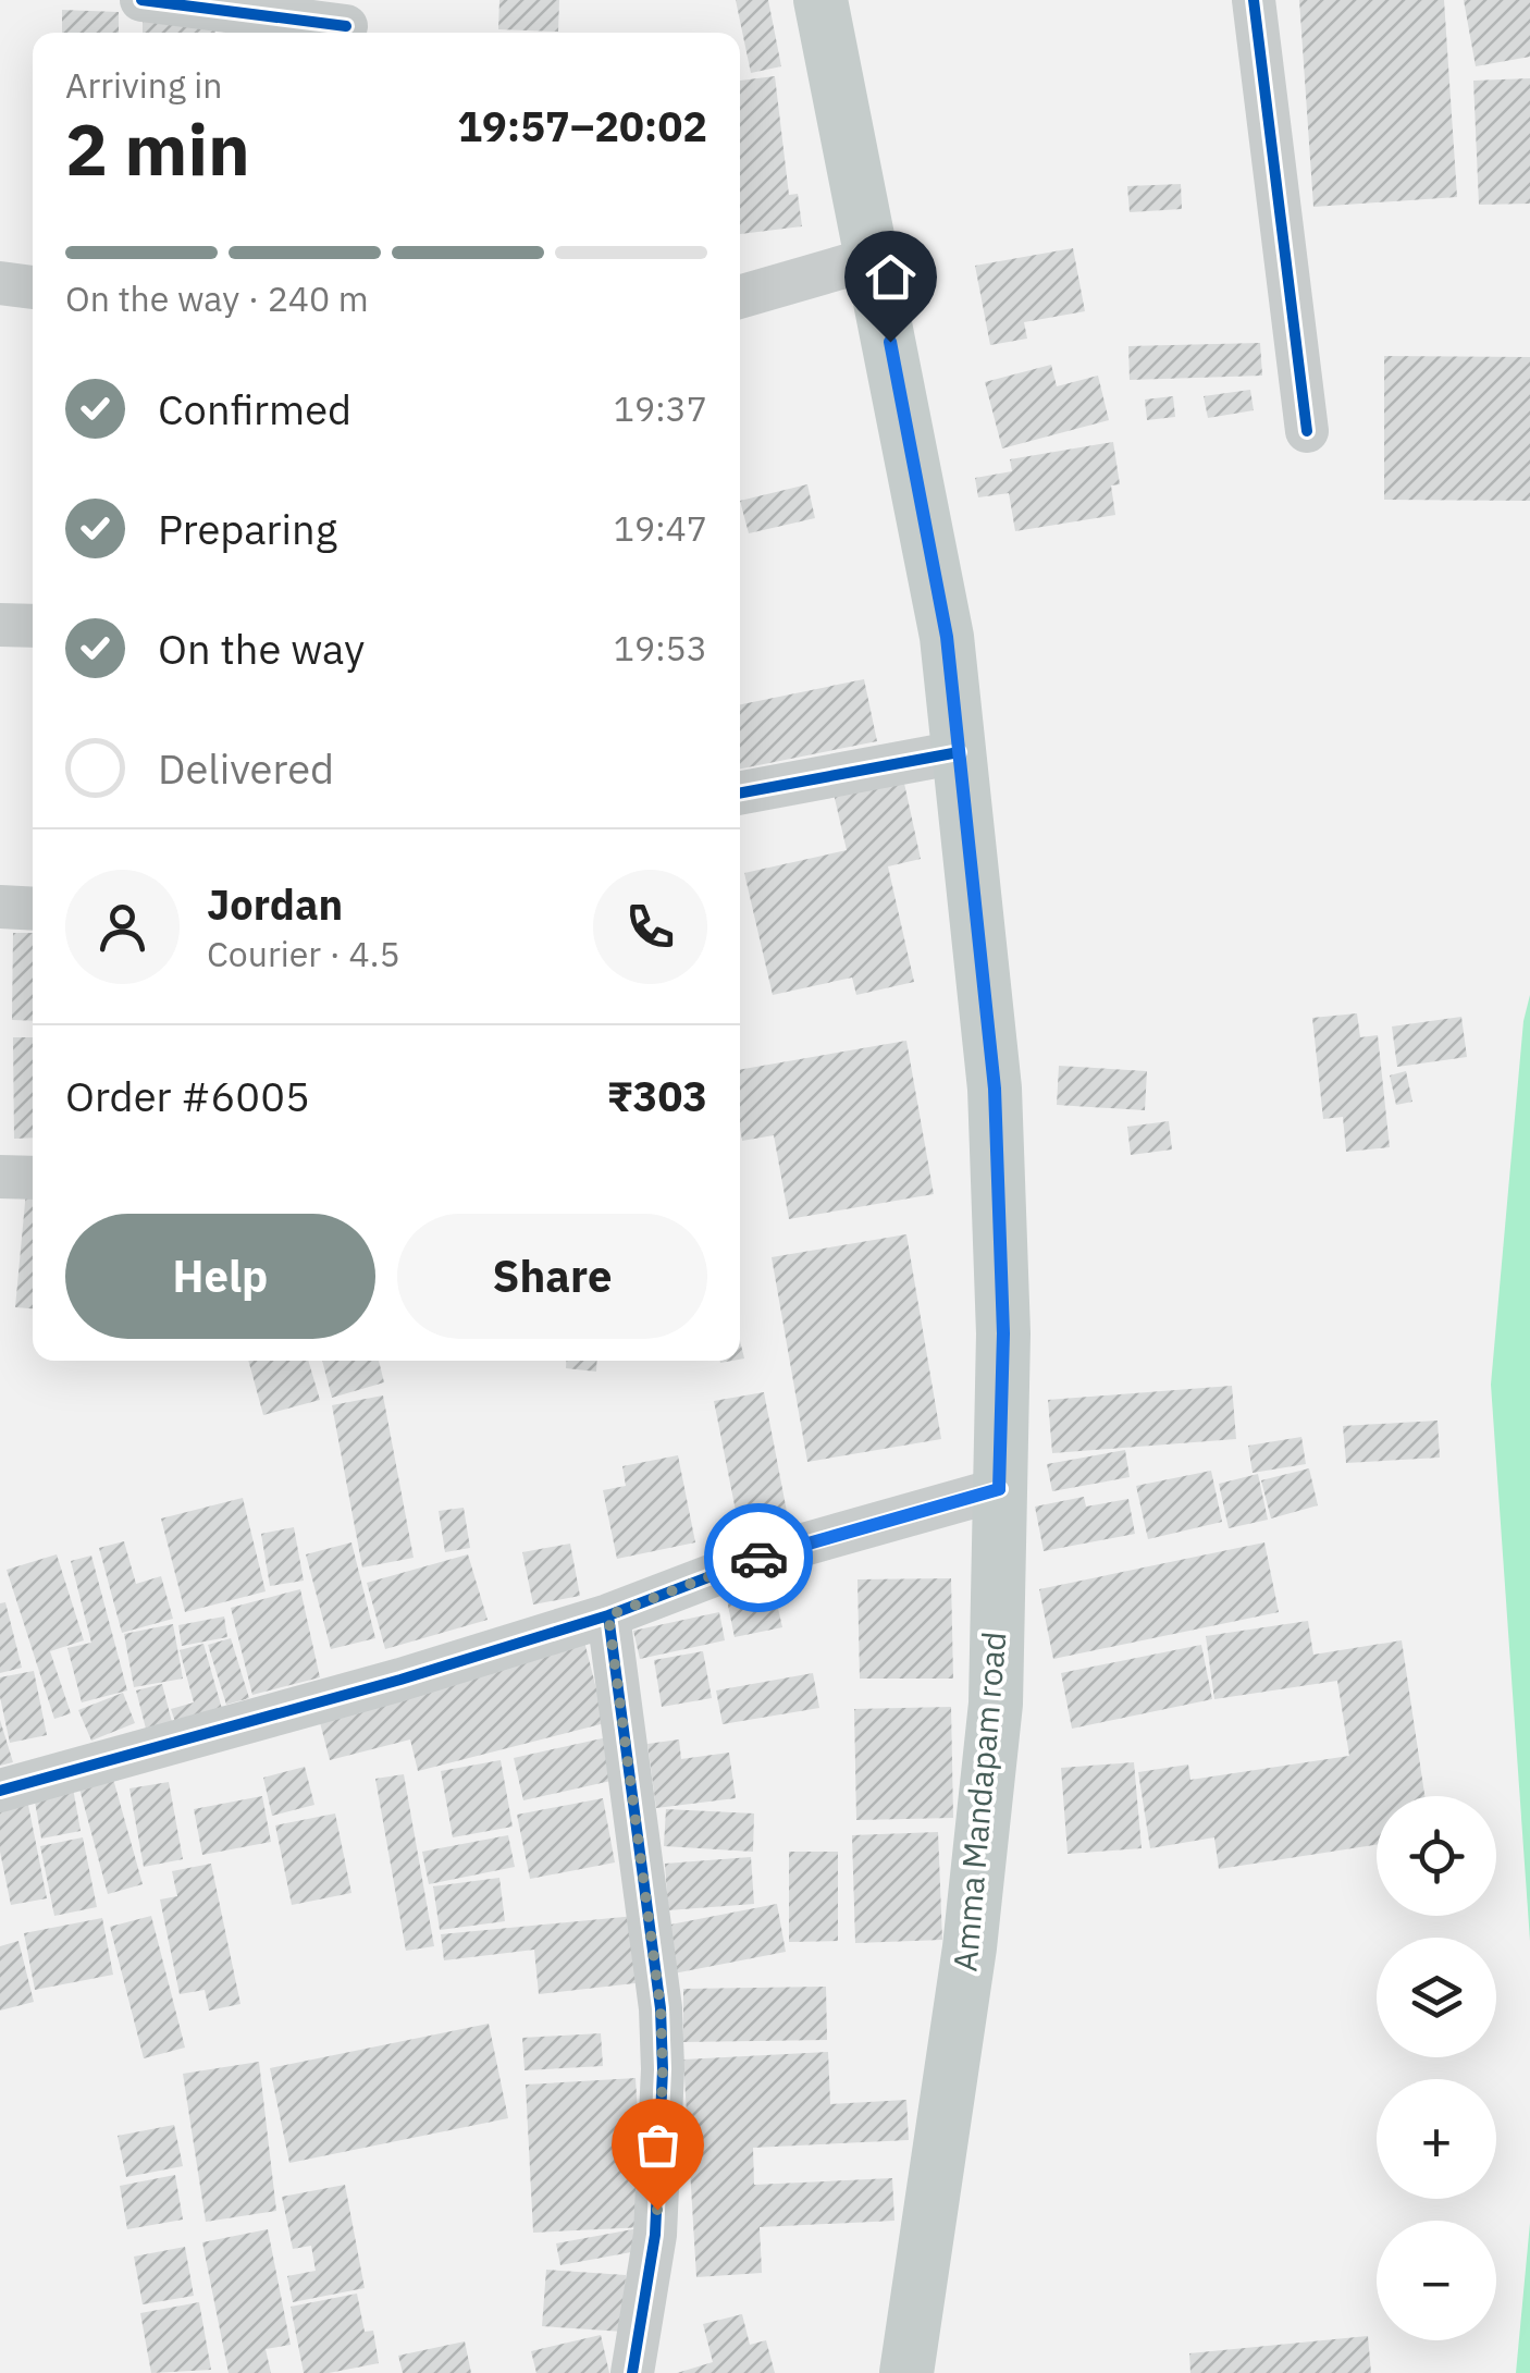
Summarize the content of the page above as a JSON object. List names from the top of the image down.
{
  "streets": {
    "main road": ["Amma Mandapam road"]
  },
  "page": {
    "heading": ["2 min", "Arriving in", "19:57–20:02"],
    "panel": [
      "Jordan",
      "Courier · 4.5",
      "Order #6005",
      "₹303"
    ],
    "bar": "On the way · 240 m",
    "list": [
      ["Confirmed", "19:37"],
      ["Preparing", "19:47"],
      ["On the way", "19:53"],
      "Delivered"
    ],
    "buttons": ["Help", "Share"],
    "map_buttons": ["+", "−"]
  }
}
